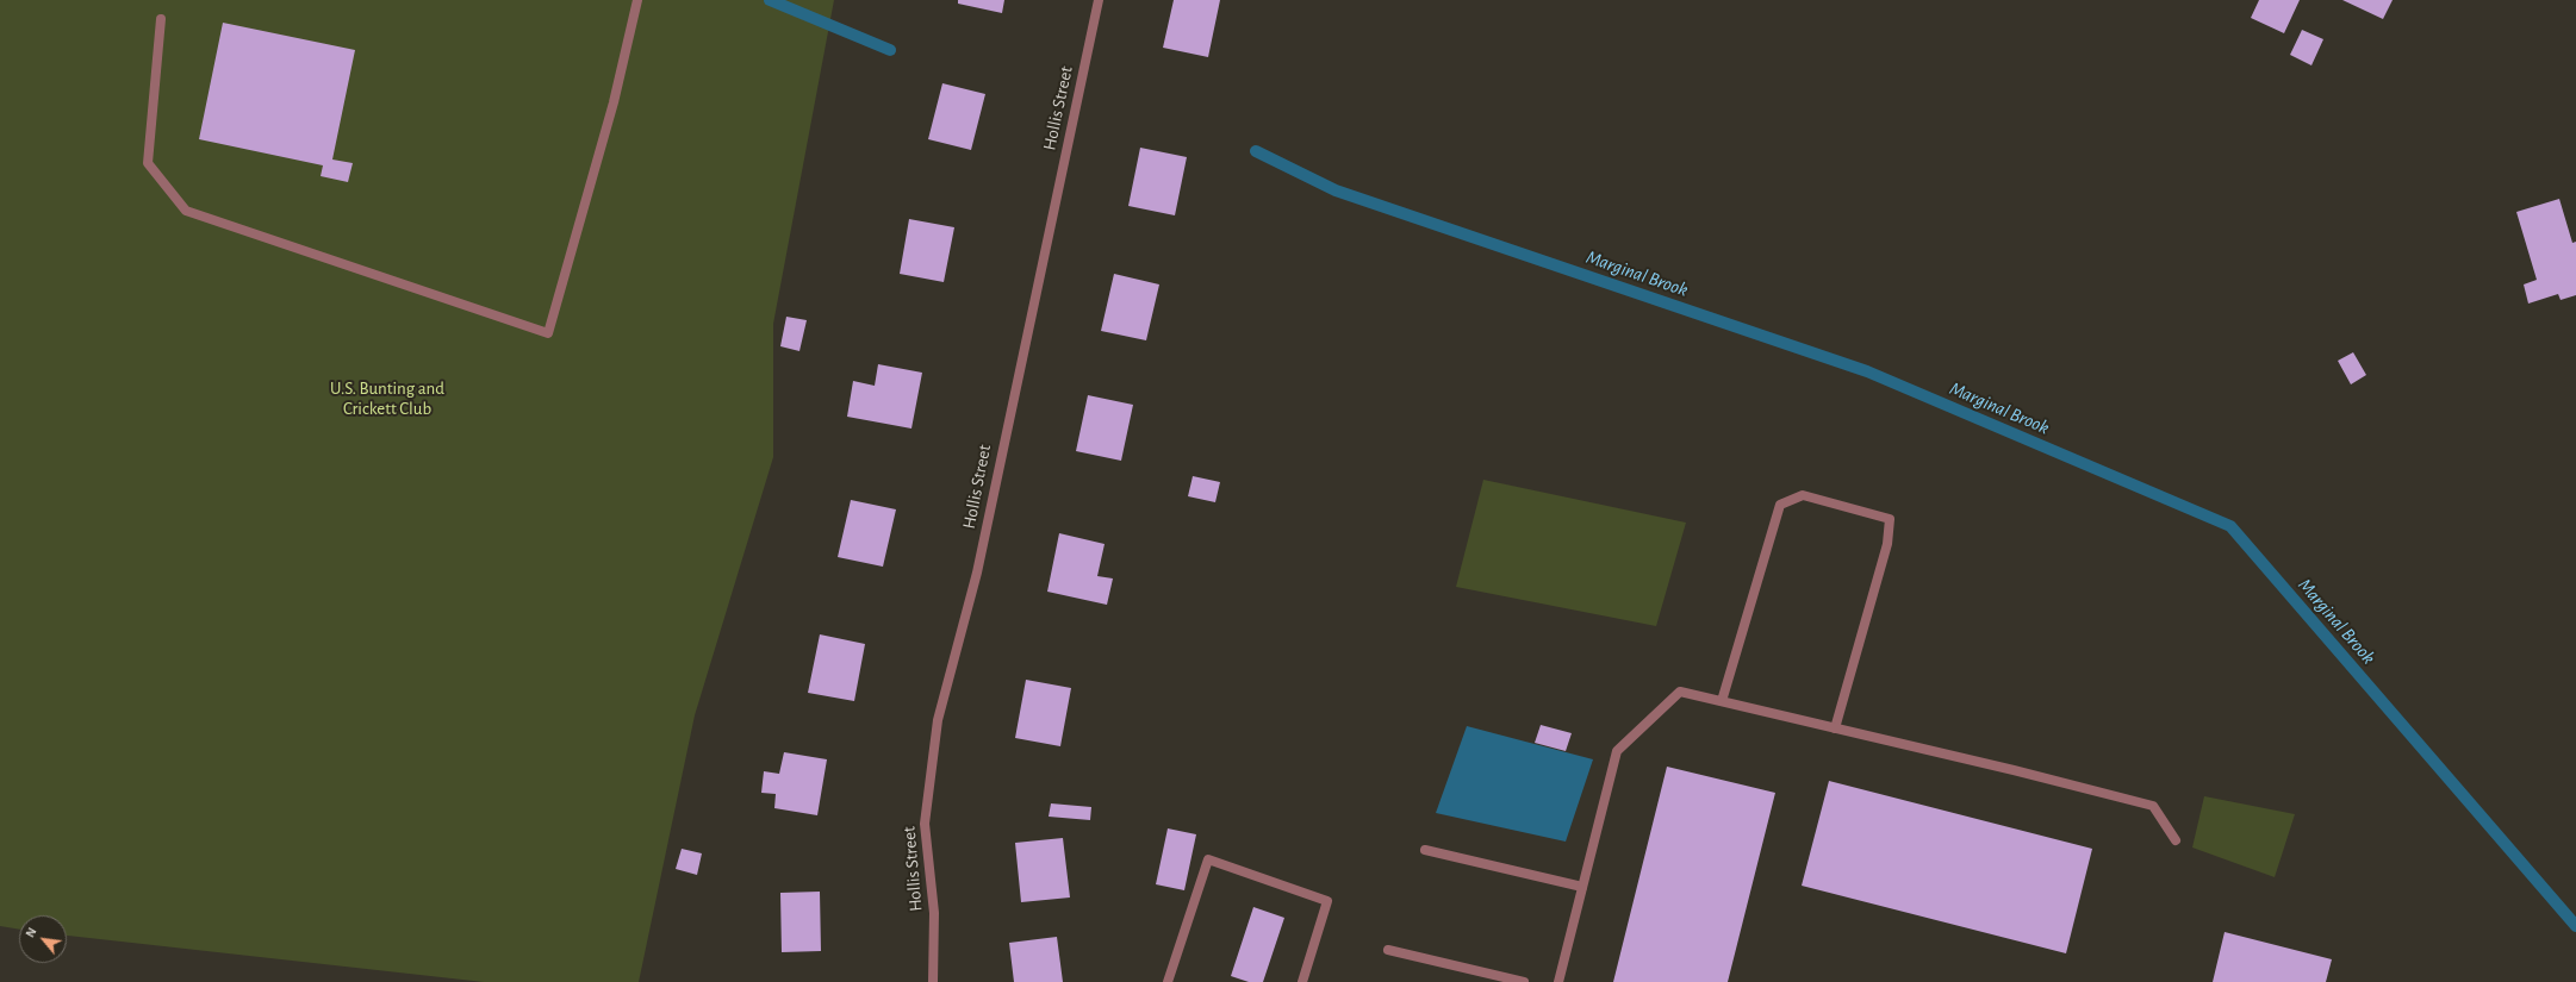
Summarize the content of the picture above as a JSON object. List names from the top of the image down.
{
  "streets": {
    "street": ["Hollis Street"]
  },
  "water": ["Marginal Brook"],
  "parks": ["U.S. Bunting and Crickett Club"],
  "north": "top left"
}
